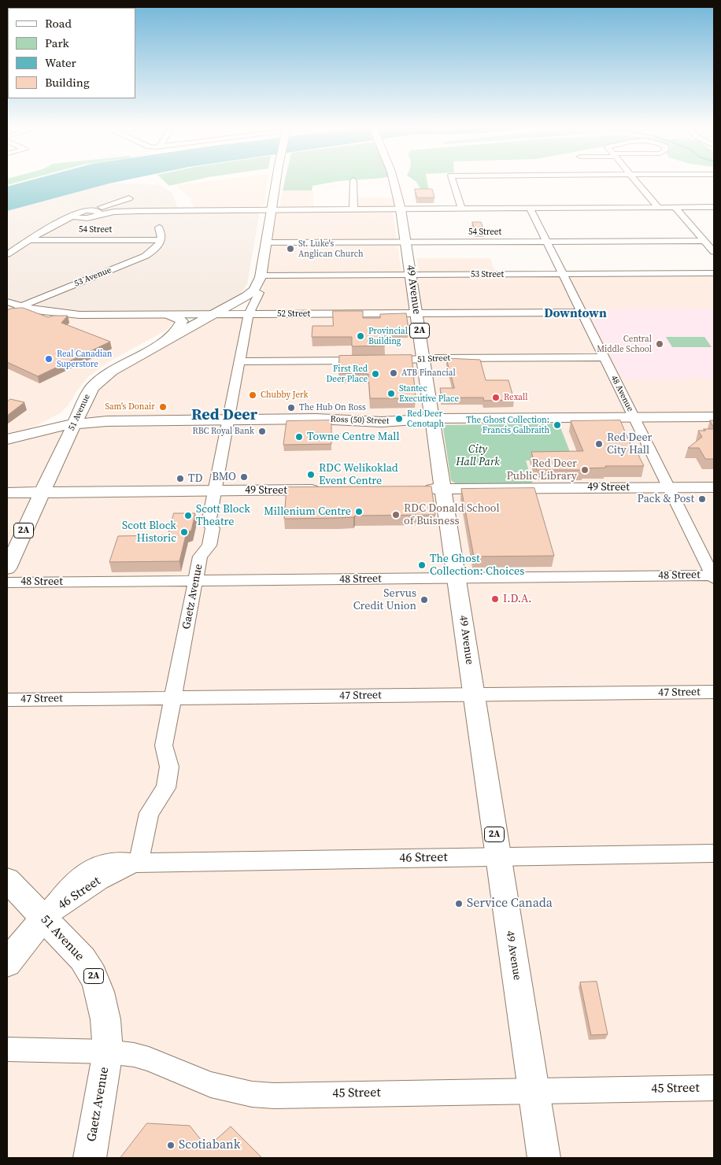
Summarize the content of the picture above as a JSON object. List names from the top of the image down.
{
  "streets": {
    "main road": [
      "49 Avenue",
      "2A",
      "51 Avenue",
      "Ross (50) Street",
      "49 Street",
      "Gaetz Avenue"
    ],
    "street": [
      "54 Street",
      "53 Street",
      "53 Avenue",
      "52 Street",
      "51 Street",
      "48 Avenue",
      "48 Street",
      "47 Street",
      "46 Street",
      "45 Street"
    ]
  },
  "crossings": [
    ["54 Street", "53 Avenue"],
    ["54 Street", "49 Avenue"],
    ["54 Street", "48 Avenue"],
    ["54 Street", "Gaetz Avenue"],
    ["53 Street", "49 Avenue"],
    ["53 Street", "48 Avenue"],
    ["53 Street", "Gaetz Avenue"],
    ["53 Avenue", "52 Street"],
    ["49 Avenue", "52 Street"],
    ["49 Avenue", "51 Street"],
    ["49 Avenue", "Ross (50) Street"],
    ["49 Avenue", "49 Street"],
    ["49 Avenue", "48 Street"],
    ["49 Avenue", "47 Street"],
    ["49 Avenue", "46 Street"],
    ["49 Avenue", "45 Street"],
    ["52 Street", "48 Avenue"],
    ["52 Street", "51 Avenue"],
    ["52 Street", "Gaetz Avenue"],
    ["51 Street", "48 Avenue"],
    ["48 Avenue", "Ross (50) Street"],
    ["48 Avenue", "49 Street"],
    ["48 Avenue", "48 Street"],
    ["51 Avenue", "Ross (50) Street"],
    ["51 Avenue", "49 Street"],
    ["51 Avenue", "Gaetz Avenue"],
    ["51 Avenue", "46 Street"],
    ["51 Avenue", "45 Street"],
    ["Ross (50) Street", "Gaetz Avenue"],
    ["49 Street", "Gaetz Avenue"],
    ["48 Street", "Gaetz Avenue"],
    ["Gaetz Avenue", "47 Street"],
    ["Gaetz Avenue", "46 Street"],
    ["Gaetz Avenue", "45 Street"]
  ],
  "districts": ["Downtown", "Red Deer"],
  "parks": ["City Hall Park"],
  "places": [
    "St. Luke's Anglican Church",
    "Provincial Building",
    "Central Middle School",
    "Real Canadian Superstore",
    "ATB Financial",
    "First Red Deer Place",
    "Stantec Executive Place",
    "Chubby Jerk",
    "Rexall",
    "Sam's Donair",
    "The Hub On Ross",
    "Red Deer Cenotaph",
    "The Ghost Collection: Francis Galbraith",
    "RBC Royal Bank",
    "Towne Centre Mall",
    "Red Deer City Hall",
    "Red Deer Public Library",
    "RDC Welikoklad Event Centre",
    "BMO",
    "TD",
    "Pack & Post",
    "Millenium Centre",
    "RDC Donald School of Buisness",
    "Scott Block Theatre",
    "Scott Block Historic",
    "The Ghost Collection: Choices",
    "I.D.A.",
    "Servus Credit Union",
    "Service Canada",
    "Scotiabank"
  ],
  "legend": [
    "Road",
    "Park",
    "Water",
    "Building"
  ]
}
